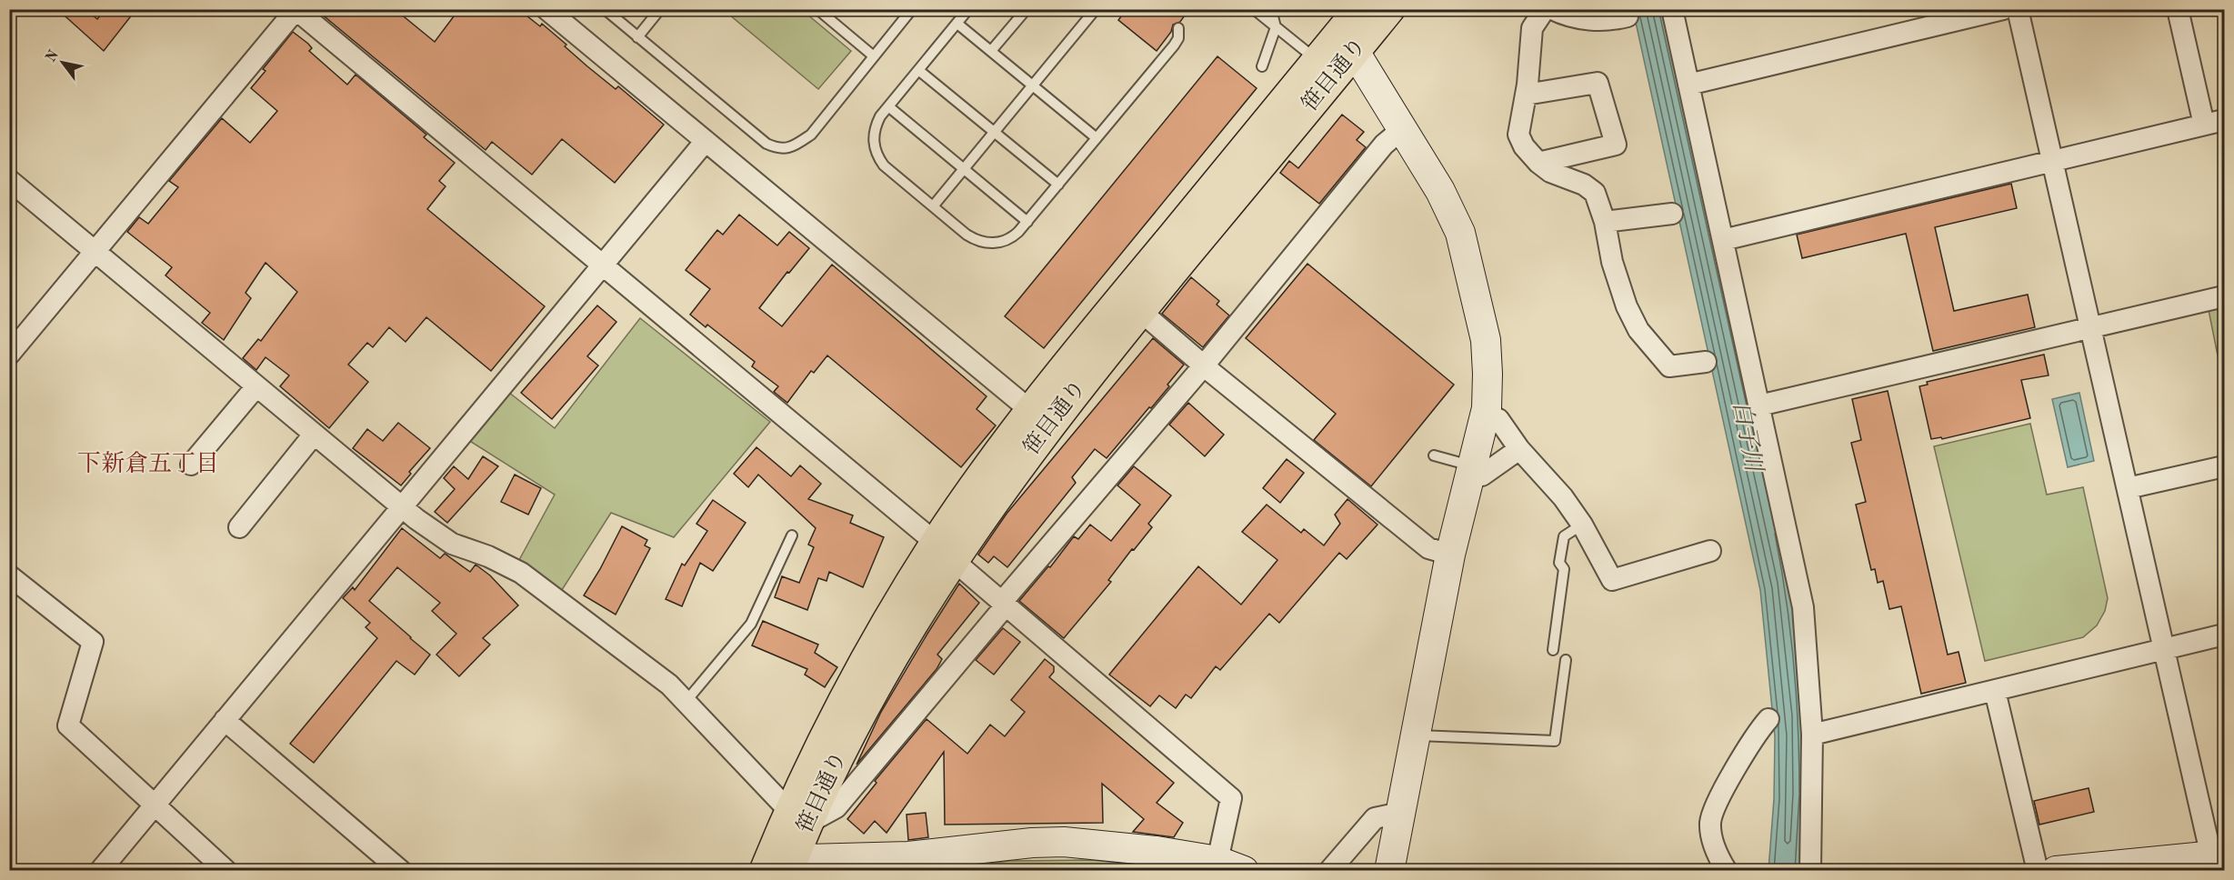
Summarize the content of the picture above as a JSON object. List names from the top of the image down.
{
  "streets": {
    "main road": ["笹目通り"]
  },
  "districts": ["下新倉五丁目"],
  "water": ["白子川"],
  "north": "top left"
}
